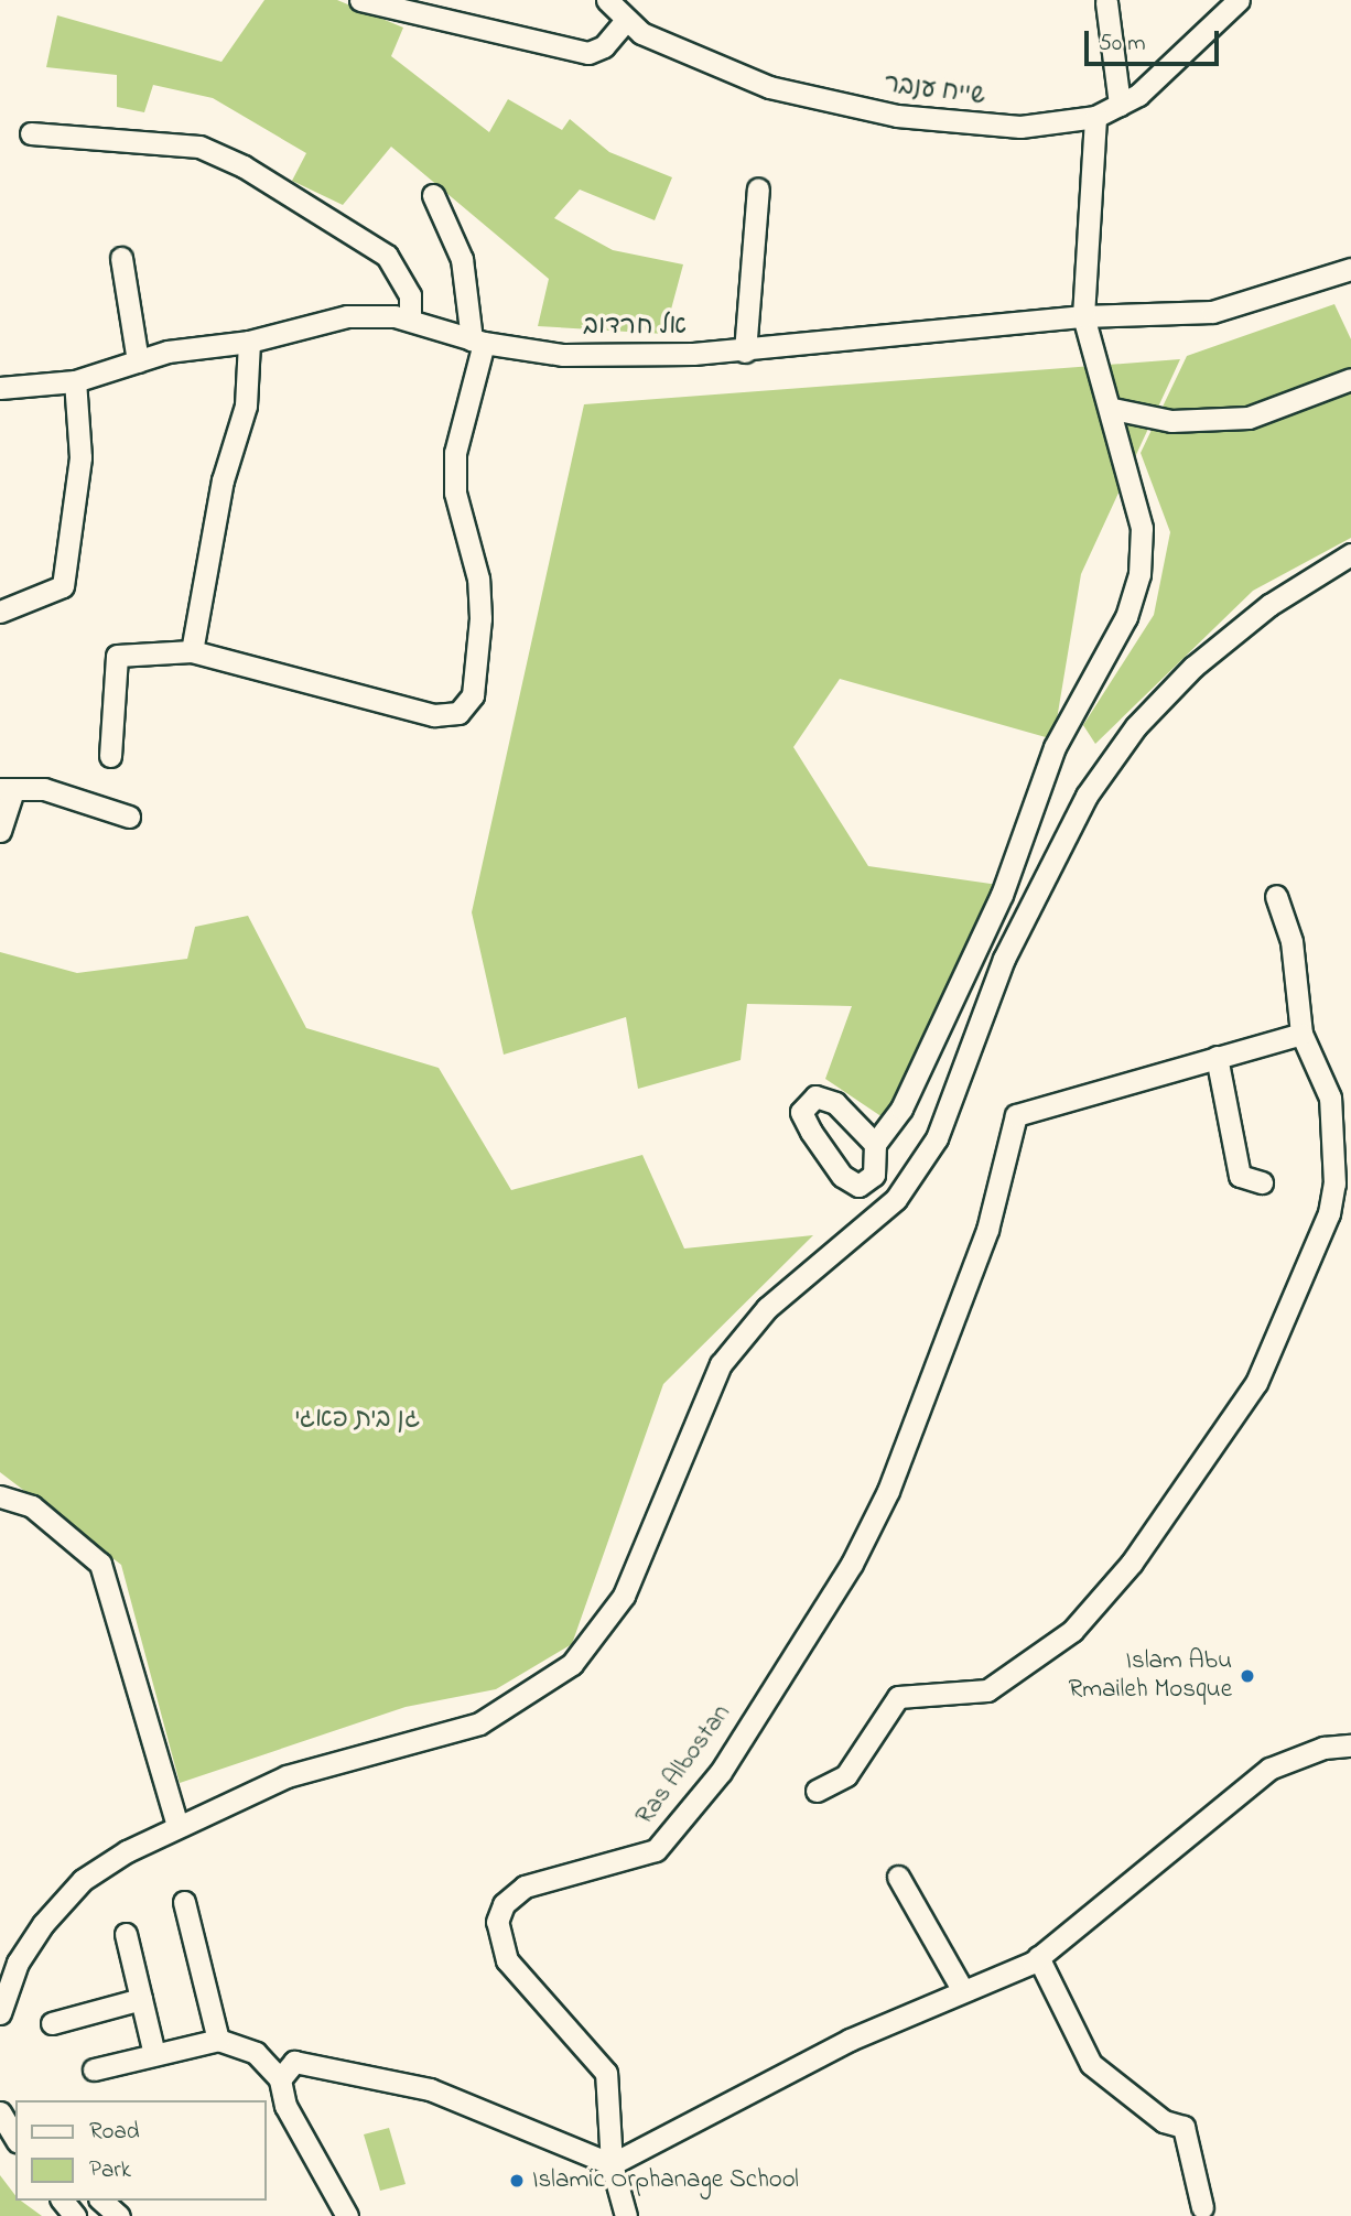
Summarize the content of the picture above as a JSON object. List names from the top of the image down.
{
  "streets": {
    "street": ["שייח ענבר", "אל חרדוב", "Ras Albostan"]
  },
  "parks": ["גן בית פאגי"],
  "places": ["Islam Abu Rmaileh Mosque", "Islamic Orphanage School"],
  "legend": ["Road", "Park"],
  "scale_bar": "50 m"
}
